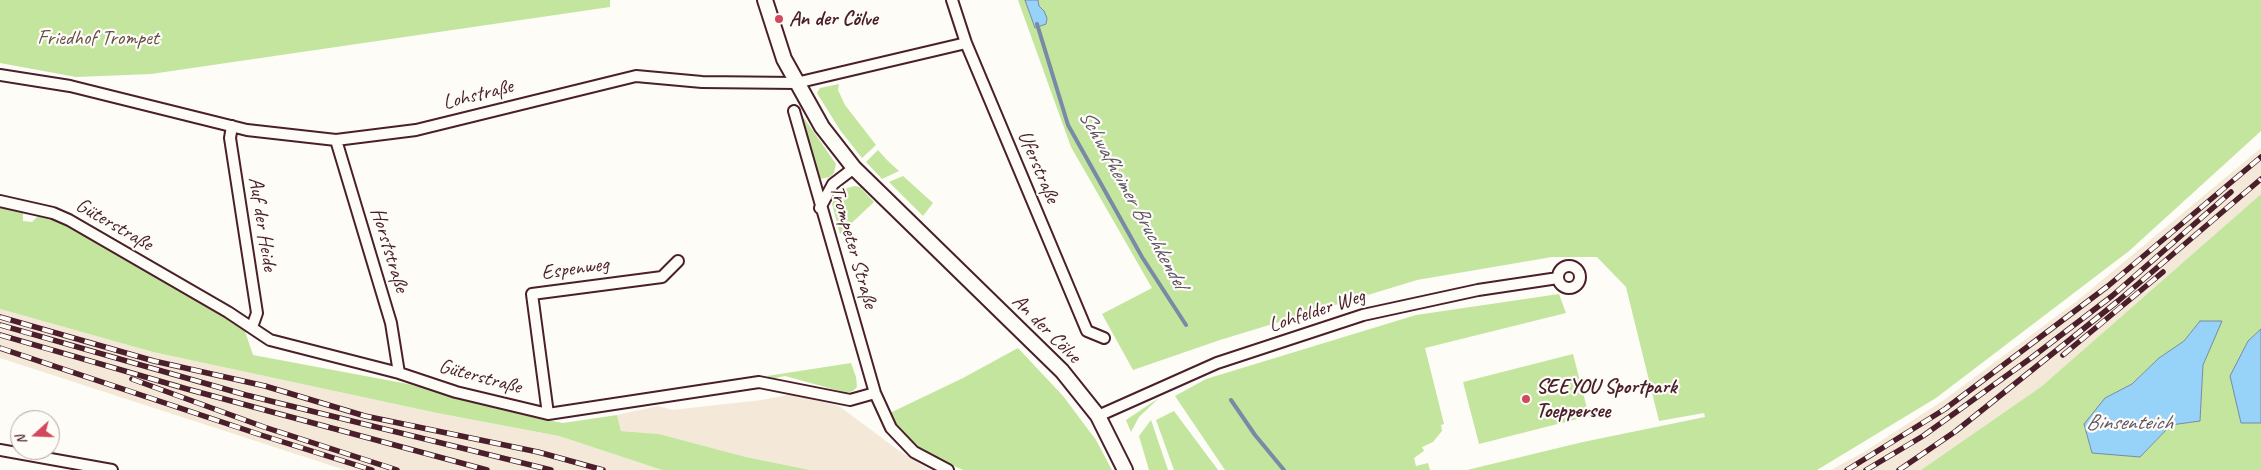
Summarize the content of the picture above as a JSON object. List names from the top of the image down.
{
  "streets": {
    "street": [
      "Lohstraße",
      "Uferstraße",
      "Auf der Heide",
      "Güterstraße",
      "Trompeter Straße",
      "Horststraße",
      "Espenweg",
      "Lohfelder Weg",
      "An der Cölve"
    ]
  },
  "crossings": [
    ["Lohstraße", "Uferstraße"],
    ["Lohstraße", "Auf der Heide"],
    ["Lohstraße", "Horststraße"],
    ["Lohstraße", "An der Cölve"],
    ["Auf der Heide", "Güterstraße"],
    ["Güterstraße", "Trompeter Straße"],
    ["Güterstraße", "Horststraße"],
    ["Güterstraße", "Espenweg"],
    ["Lohfelder Weg", "An der Cölve"]
  ],
  "water": ["Schwafheimer Bruchkendel", "Binsenteich"],
  "parks": ["Friedhof Trompet"],
  "places": ["An der Cölve", "SEEYOU Sportpark Toeppersee"],
  "north": "left"
}
